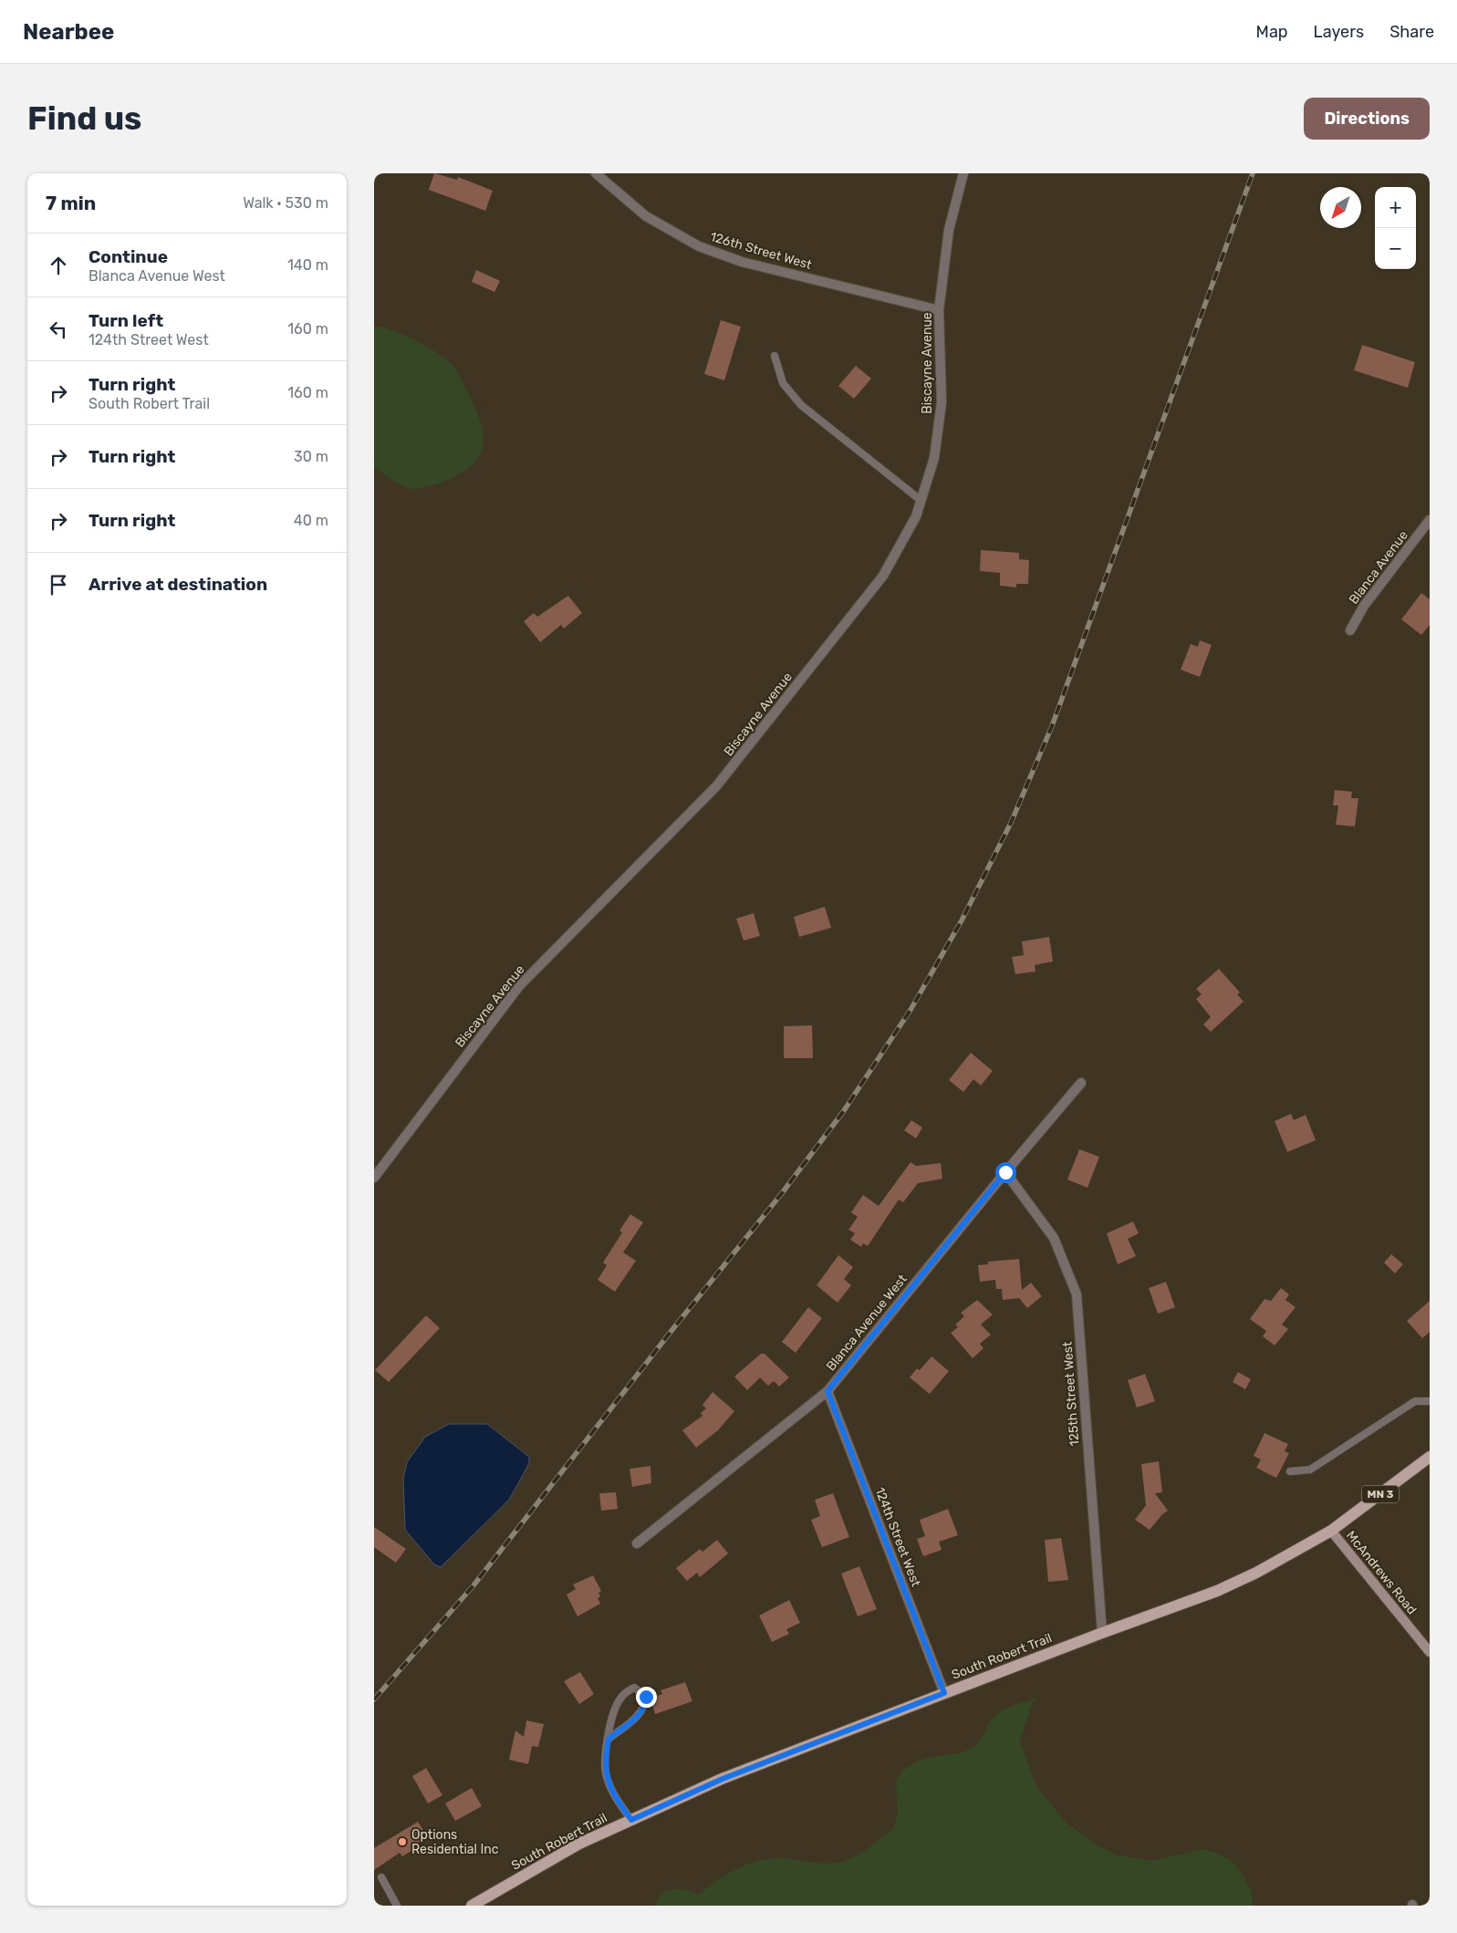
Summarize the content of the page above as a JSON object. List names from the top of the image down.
{
  "streets": {
    "main road": ["MN 3", "McAndrews Road", "South Robert Trail"],
    "street": [
      "126th Street West",
      "Biscayne Avenue",
      "Blanca Avenue",
      "Blanca Avenue West",
      "125th Street West",
      "124th Street West"
    ]
  },
  "crossings": [
    ["126th Street West", "Biscayne Avenue"],
    ["Blanca Avenue West", "125th Street West"],
    ["Blanca Avenue West", "124th Street West"],
    ["125th Street West", "South Robert Trail"],
    ["124th Street West", "South Robert Trail"],
    ["McAndrews Road", "South Robert Trail"]
  ],
  "places": ["Options Residential Inc"],
  "north": "bottom left",
  "page": {
    "header": "Nearbee",
    "nav": ["Map", "Layers", "Share"],
    "buttons": "Directions",
    "title": "Find us",
    "heading": ["7 min", "Walk · 530 m"],
    "map_buttons": ["+", "−"],
    "list": [
      ["Continue", "Blanca Avenue West", "140 m"],
      ["Turn left", "124th Street West", "160 m"],
      ["Turn right", "South Robert Trail", "160 m"],
      ["Turn right", "30 m"],
      ["Turn right", "40 m"],
      "Arrive at destination"
    ]
  }
}
